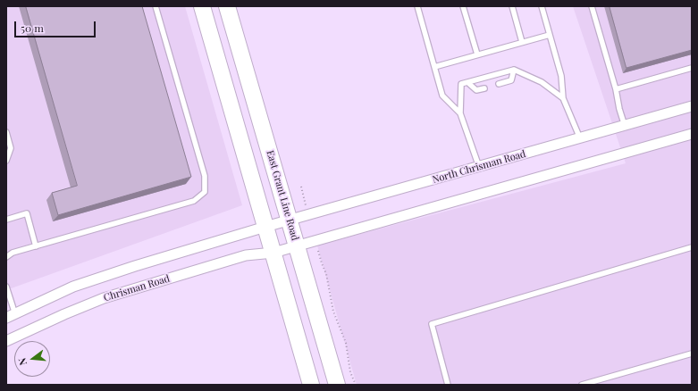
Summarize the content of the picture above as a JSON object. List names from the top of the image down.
{
  "streets": {
    "main road": ["East Grant Line Road"],
    "street": ["North Chrisman Road", "Chrisman Road"]
  },
  "crossings": [
    ["North Chrisman Road", "East Grant Line Road"]
  ],
  "scale_bar": "50 m",
  "north": "left"
}
